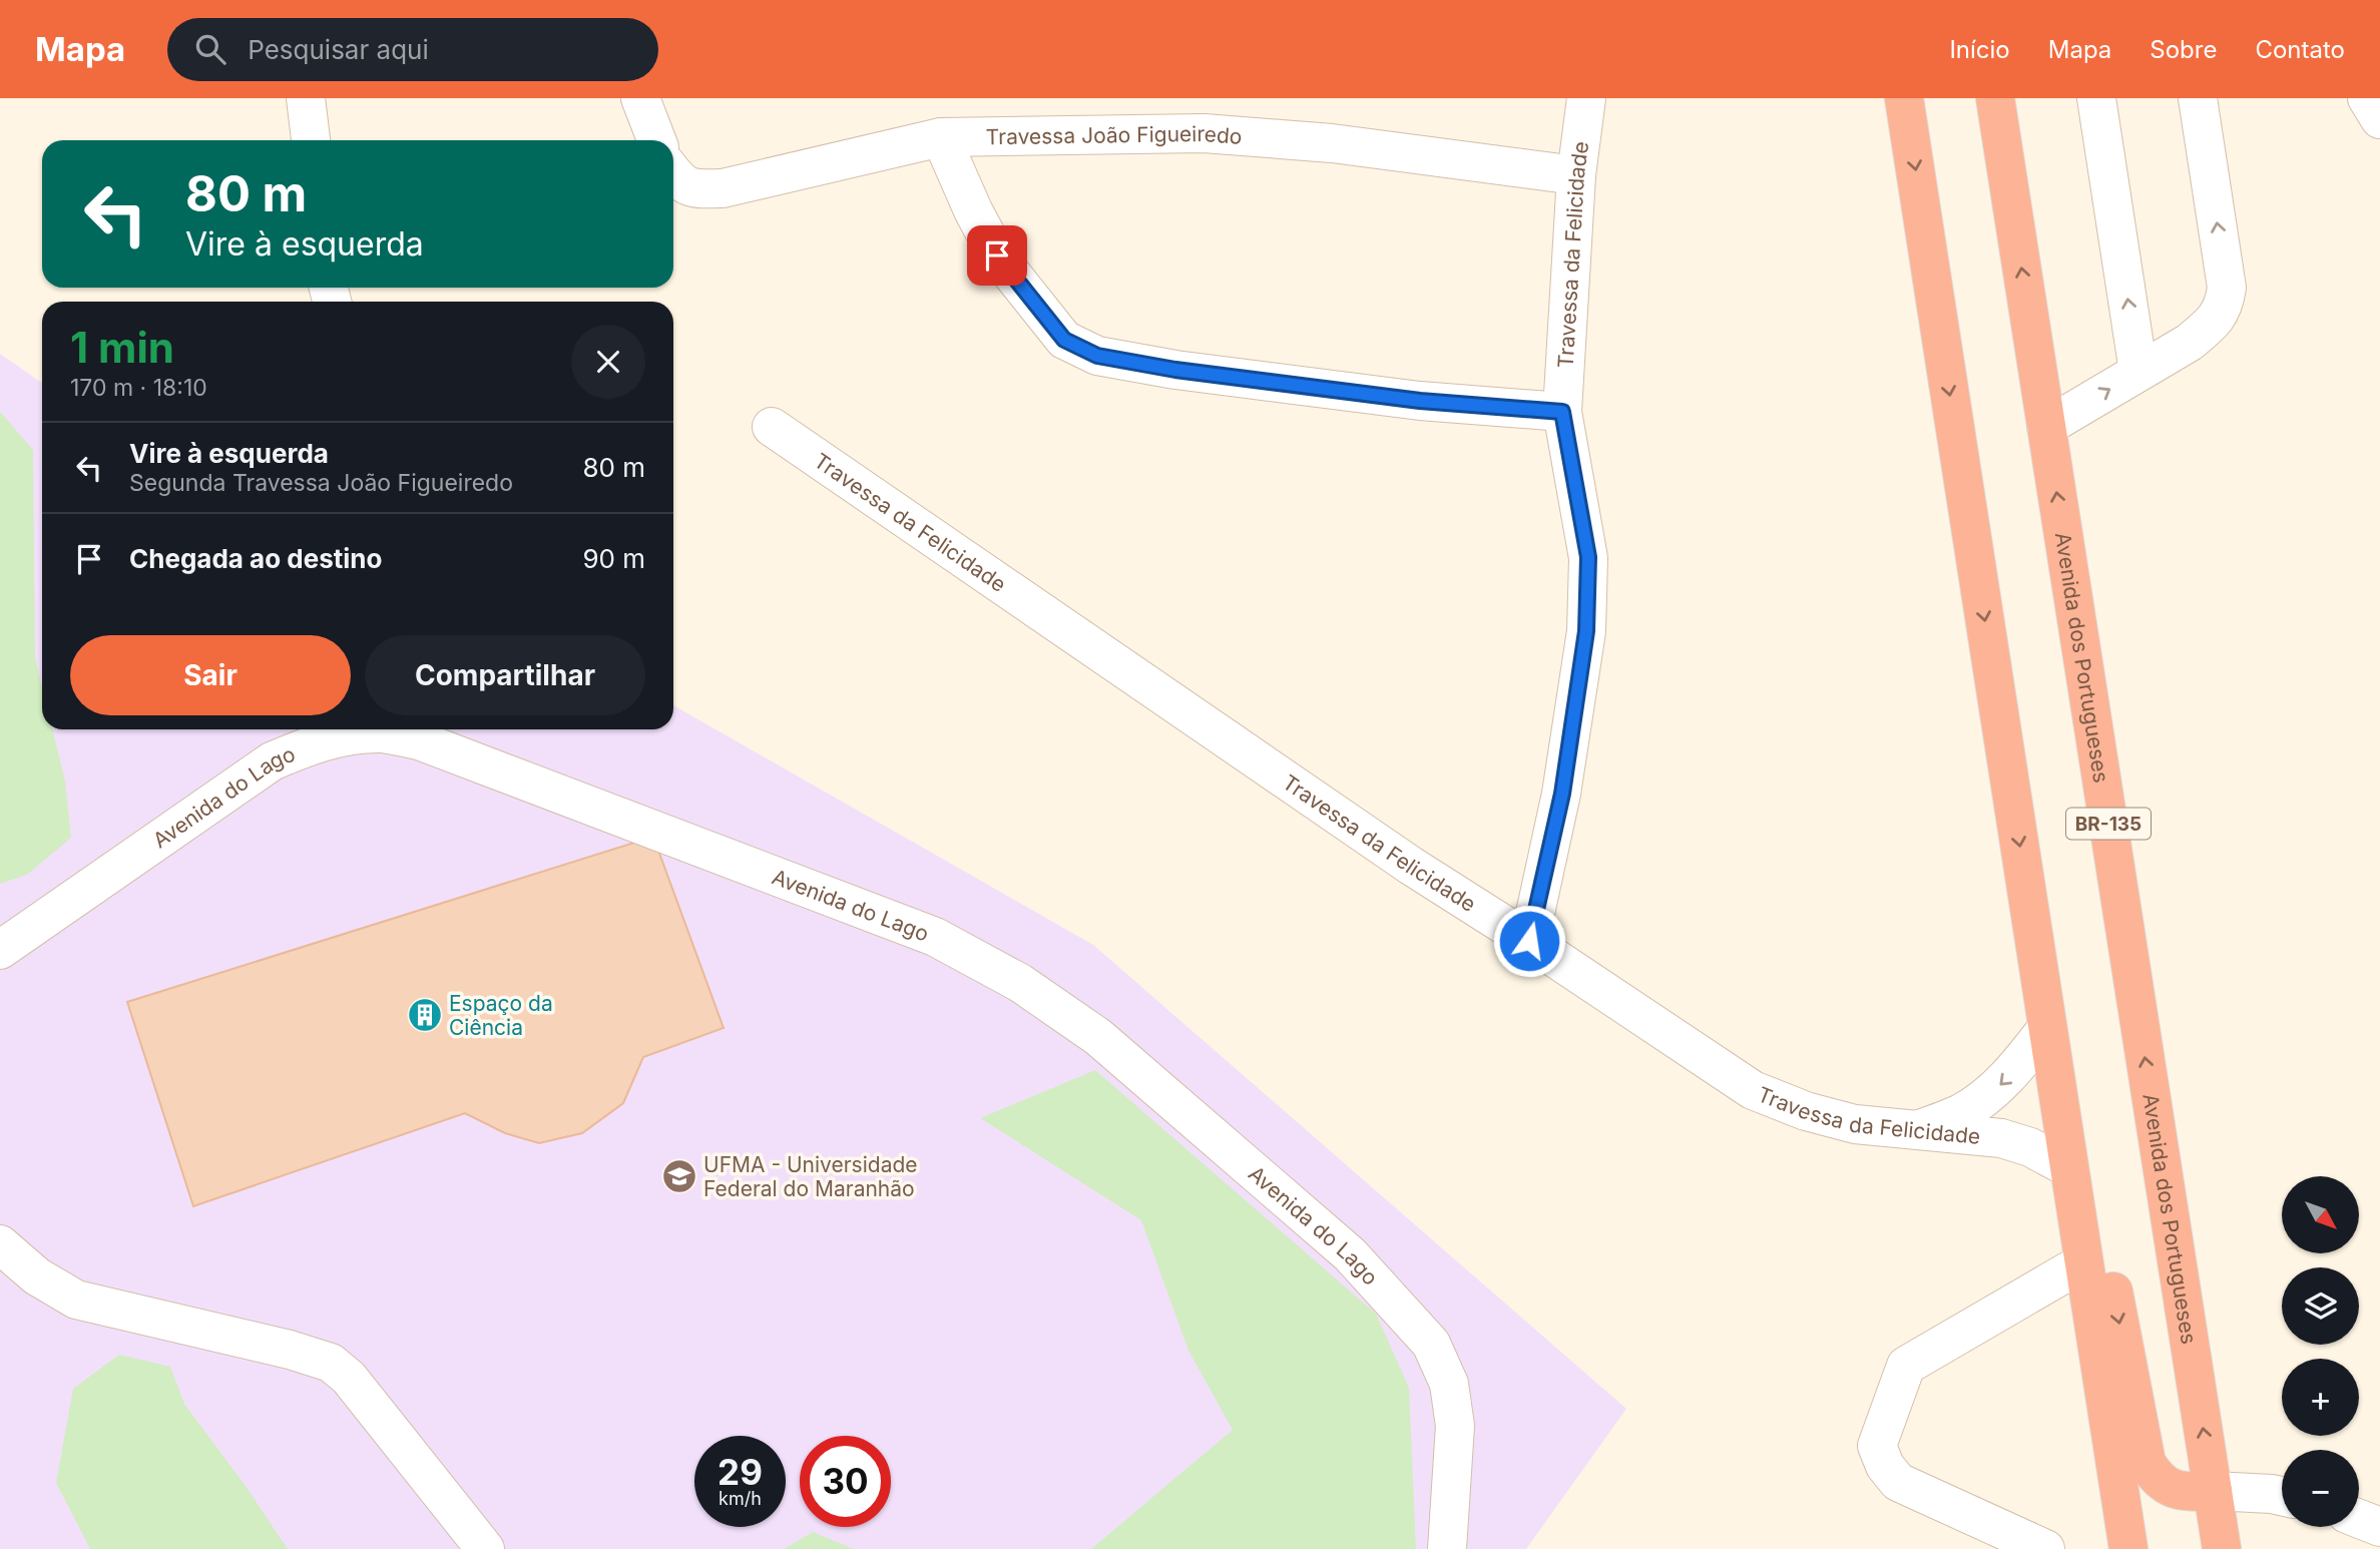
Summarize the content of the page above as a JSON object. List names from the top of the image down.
{
  "streets": {
    "highway": ["Avenida dos Portugueses", "BR-135"],
    "street": ["Travessa João Figueiredo", "Travessa da Felicidade", "Avenida do Lago"]
  },
  "crossings": [
    ["Travessa João Figueiredo", "Travessa da Felicidade"]
  ],
  "places": {
    "building": ["Espaço da Ciência"],
    "school or university": ["UFMA - Universidade Federal do Maranhão"]
  },
  "north": "bottom right",
  "page": {
    "header": "Mapa",
    "search": "Pesquisar aqui",
    "nav": [
      "Início",
      "Mapa",
      "Sobre",
      "Contato"
    ],
    "turn": ["80 m", "Vire à esquerda"],
    "heading": ["1 min", "170 m · 18:10"],
    "list": [
      {
        "name": "Vire à esquerda",
        "note": "Segunda Travessa João Figueiredo",
        "value": "80 m"
      },
      {
        "name": "Chegada ao destino",
        "value": "90 m"
      }
    ],
    "buttons": ["Sair", "Compartilhar"],
    "map_buttons": ["+", "−"],
    "speed": "29 km/h",
    "limit": "30"
  }
}
